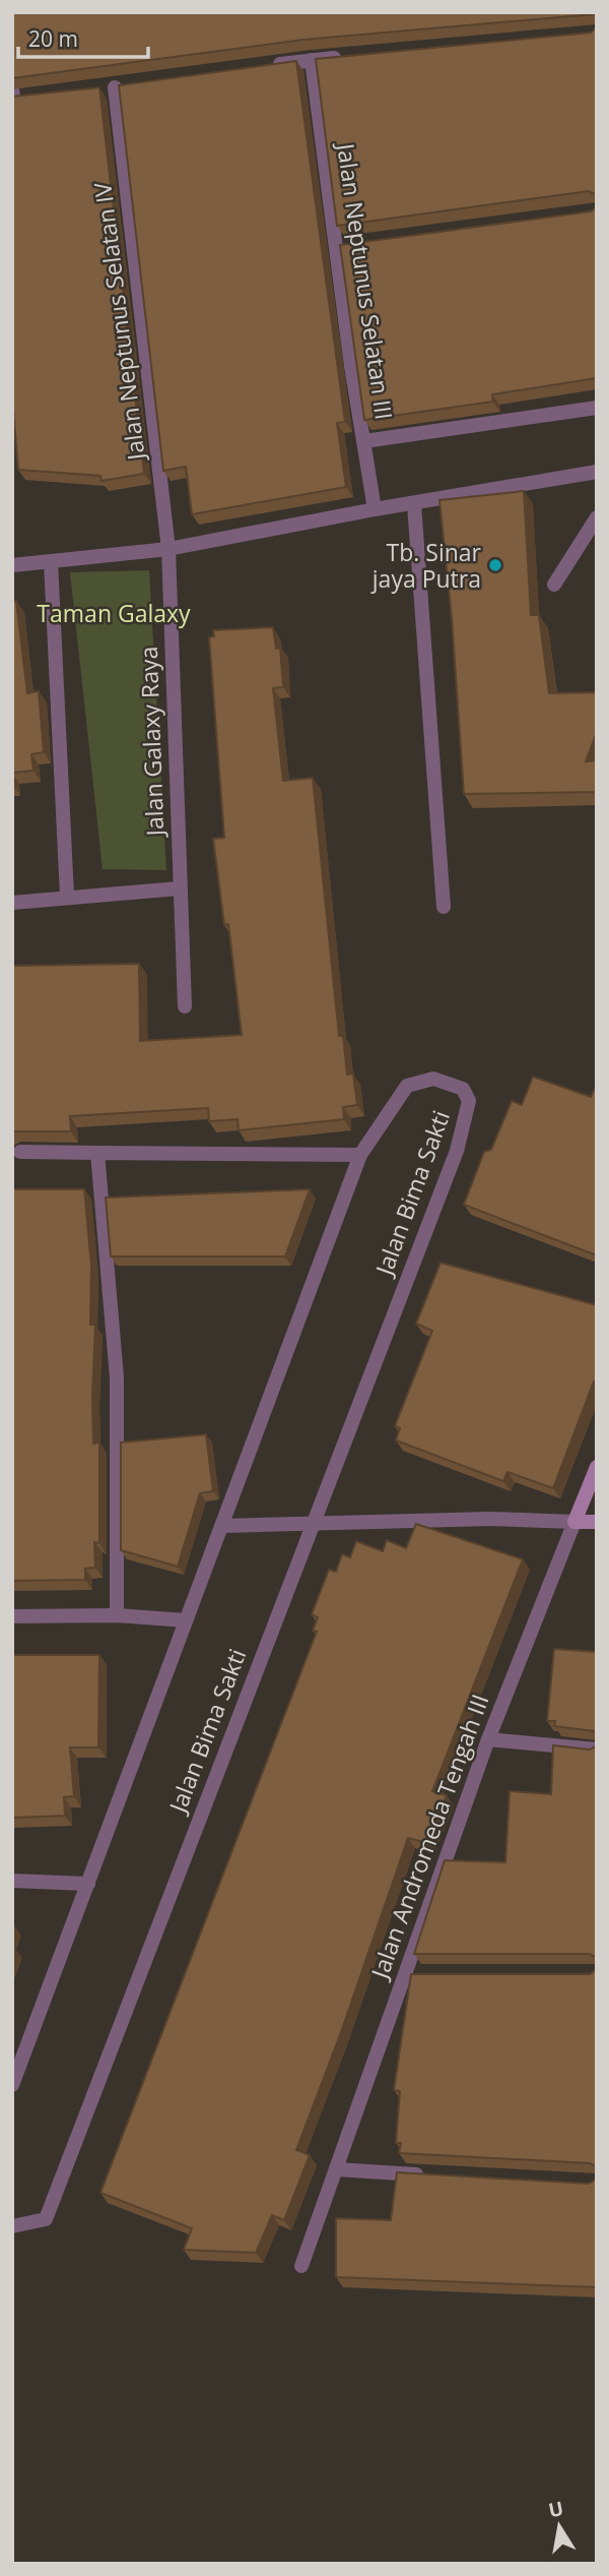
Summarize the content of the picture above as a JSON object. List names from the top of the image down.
{
  "streets": {
    "street": [
      "Jalan Neptunus Selatan III",
      "Jalan Neptunus Selatan IV",
      "Jalan Galaxy Raya",
      "Jalan Bima Sakti",
      "Jalan Andromeda Tengah III"
    ]
  },
  "crossings": [
    ["Jalan Neptunus Selatan IV", "Jalan Galaxy Raya"]
  ],
  "parks": ["Taman Galaxy"],
  "places": ["Tb. Sinar jaya Putra"],
  "scale_bar": "20 m",
  "north": "top"
}
